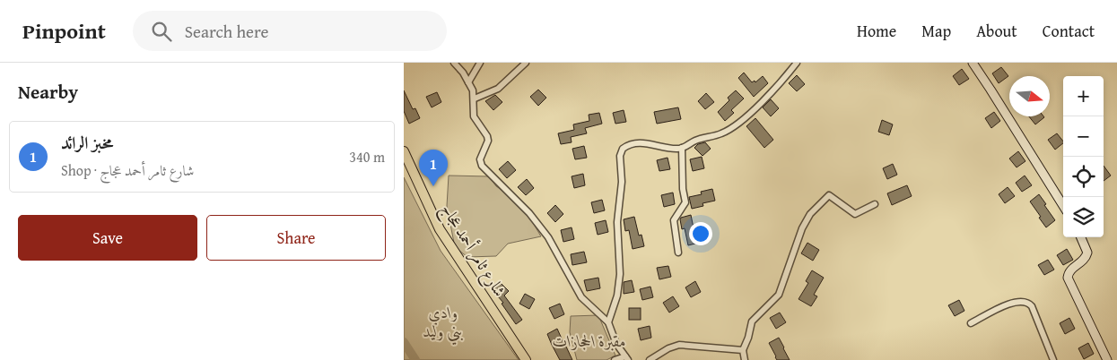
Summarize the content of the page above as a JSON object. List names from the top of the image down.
{
  "streets": {
    "main road": ["شارع ثامر أحمد عجاج"]
  },
  "parks": ["وادي بني وليد", "مقبرة الحجازات"],
  "north": "right",
  "page": {
    "header": "Pinpoint",
    "search": "Search here",
    "nav": [
      "Home",
      "Map",
      "About",
      "Contact"
    ],
    "heading": "Nearby",
    "map_buttons": ["+", "−"],
    "list": [
      {
        "mark": "1",
        "name": "مخبز الرائد",
        "note": "Shop · شارع ثامر أحمد عجاج",
        "value": "340 m"
      }
    ],
    "pins": "1",
    "buttons": ["Save", "Share"]
  }
}
